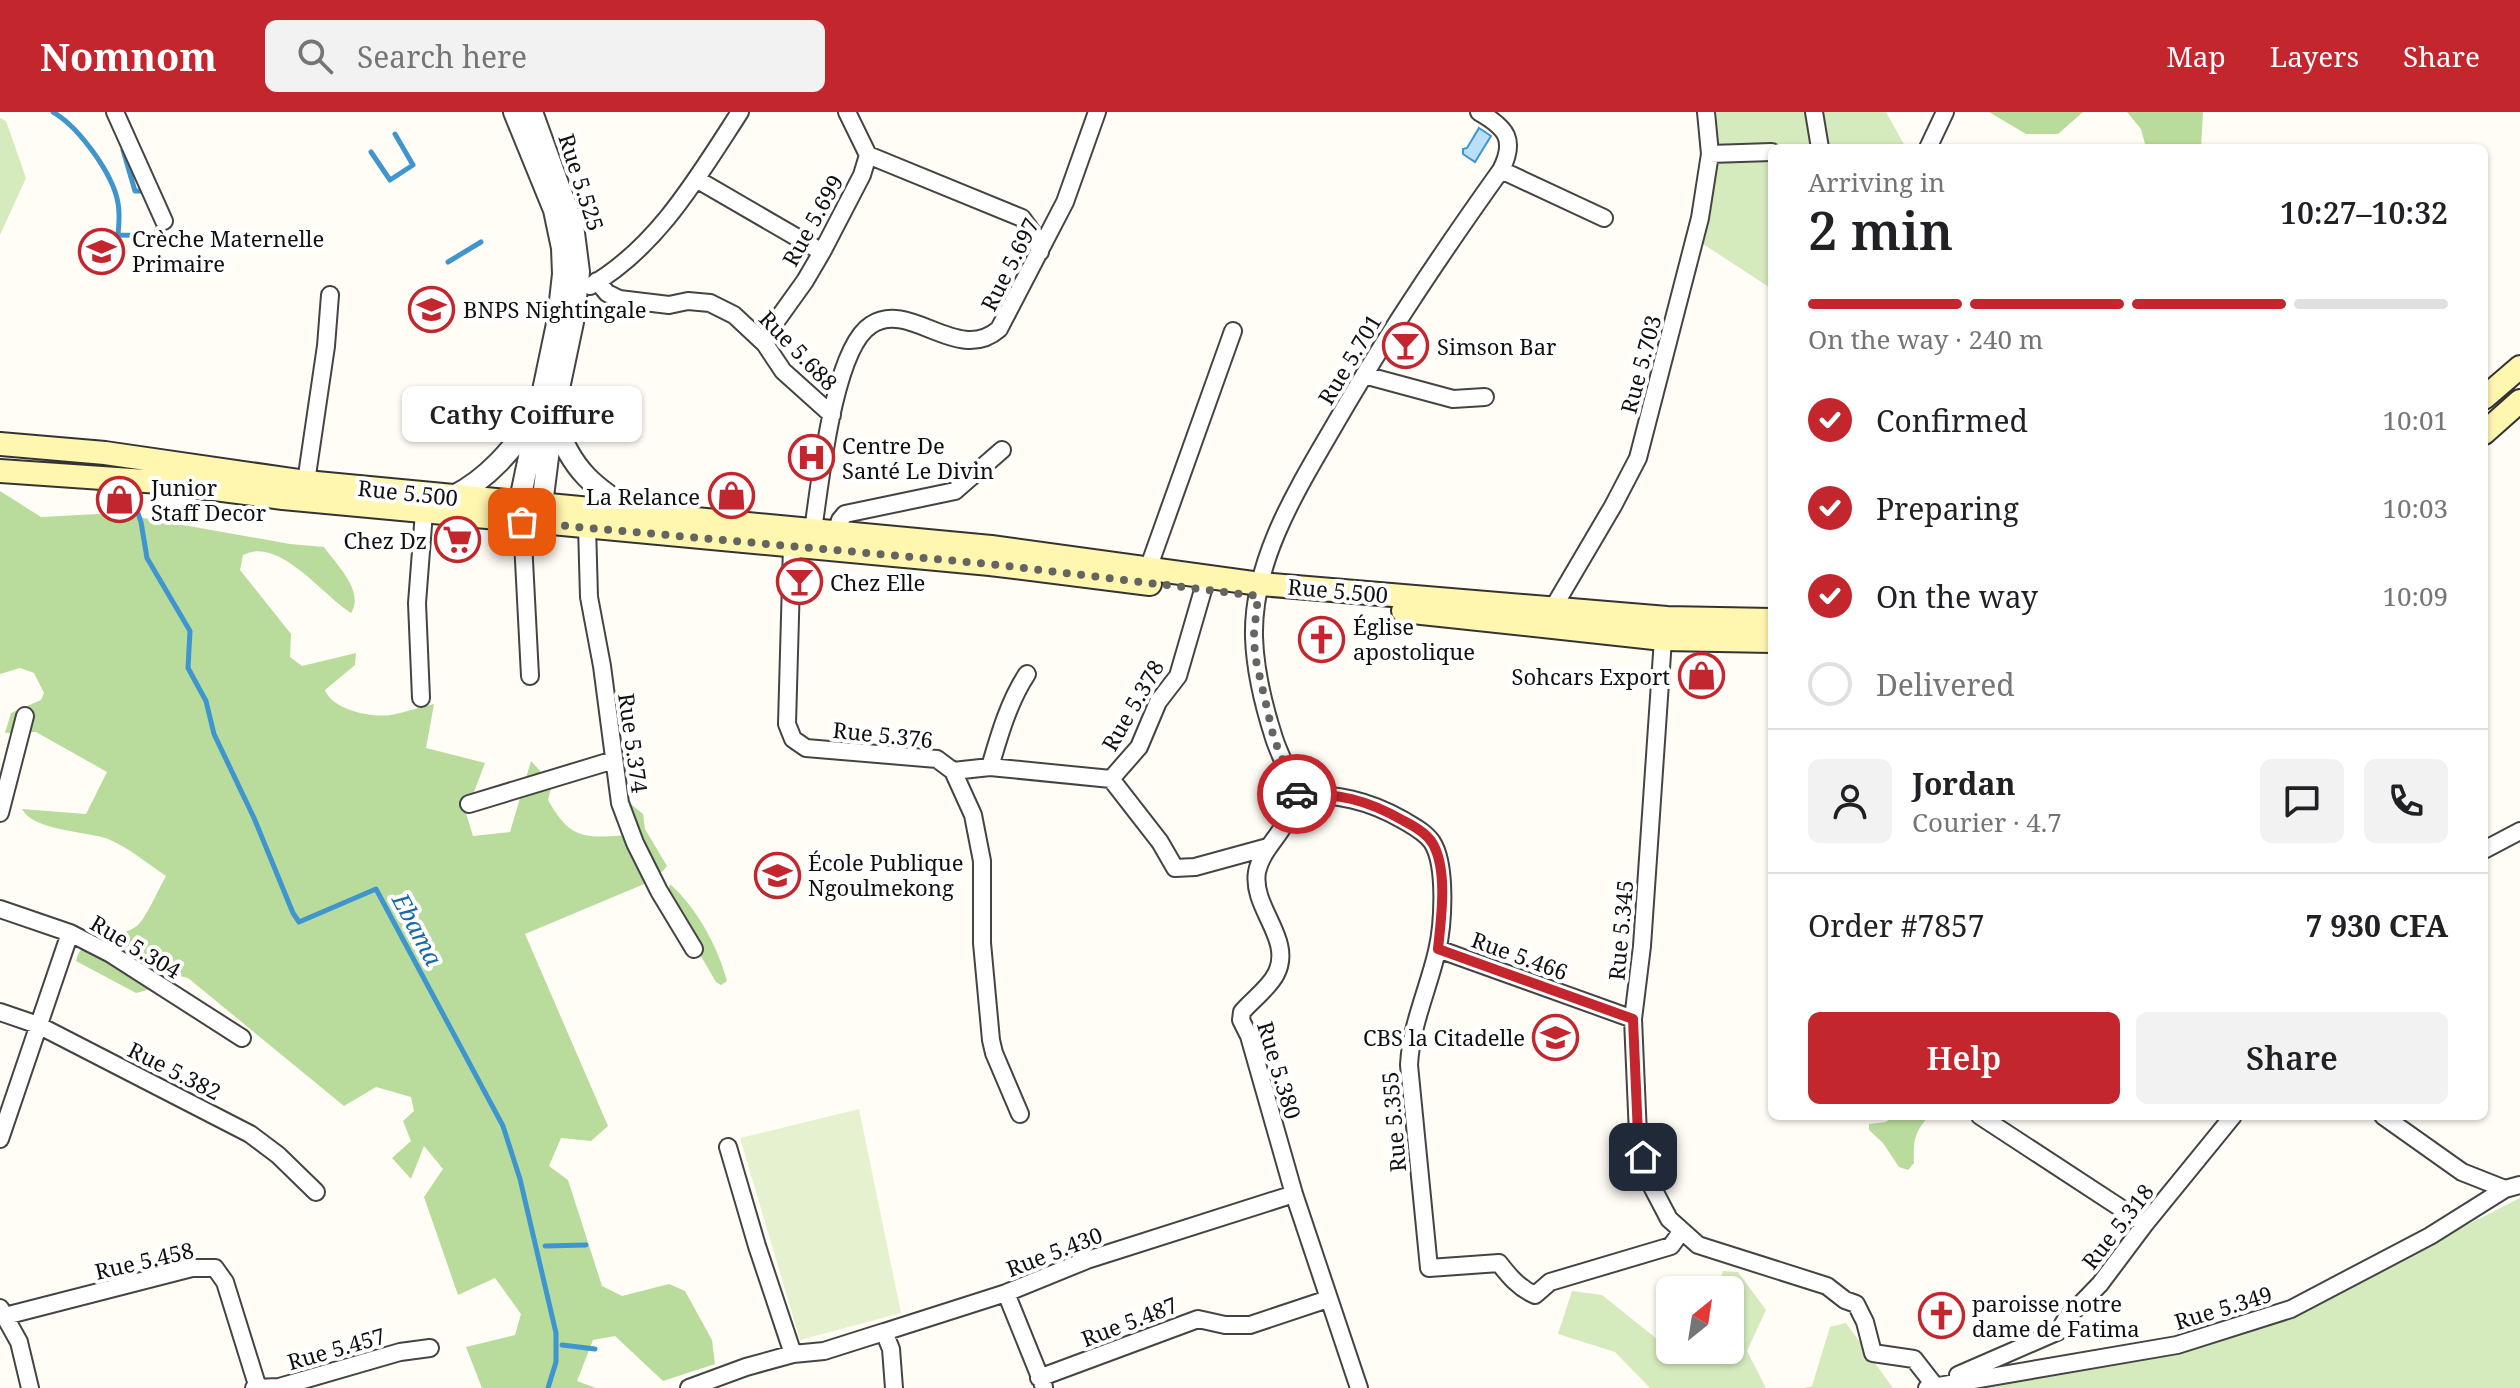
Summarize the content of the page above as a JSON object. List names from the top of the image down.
{
  "streets": {
    "main road": ["Rue 5.500"],
    "street": [
      "Rue 5.525",
      "Rue 5.699",
      "Rue 5.697",
      "Rue 5.688",
      "Rue 5.701",
      "Rue 5.703",
      "Rue 5.378",
      "Rue 5.376",
      "Rue 5.374",
      "Rue 5.345",
      "Rue 5.304",
      "Rue 5.466",
      "Rue 5.382",
      "Rue 5.380",
      "Rue 5.355",
      "Rue 5.318",
      "Rue 5.430",
      "Rue 5.458",
      "Rue 5.349",
      "Rue 5.487",
      "Rue 5.457"
    ]
  },
  "crossings": [
    ["Rue 5.525", "Rue 5.500"],
    ["Rue 5.699", "Rue 5.688"],
    ["Rue 5.697", "Rue 5.688"],
    ["Rue 5.697", "Rue 5.500"],
    ["Rue 5.701", "Rue 5.500"],
    ["Rue 5.703", "Rue 5.500"],
    ["Rue 5.500", "Rue 5.378"],
    ["Rue 5.500", "Rue 5.376"],
    ["Rue 5.500", "Rue 5.374"],
    ["Rue 5.500", "Rue 5.345"],
    ["Rue 5.378", "Rue 5.380"],
    ["Rue 5.345", "Rue 5.466"],
    ["Rue 5.345", "Rue 5.355"],
    ["Rue 5.345", "Rue 5.318"],
    ["Rue 5.345", "Rue 5.349"],
    ["Rue 5.466", "Rue 5.355"],
    ["Rue 5.380", "Rue 5.355"],
    ["Rue 5.380", "Rue 5.430"],
    ["Rue 5.380", "Rue 5.487"],
    ["Rue 5.318", "Rue 5.349"],
    ["Rue 5.458", "Rue 5.457"]
  ],
  "water": ["Ebama"],
  "places": {
    "school or university": [
      "Crèche Maternelle Primaire",
      "BNPS Nightingale",
      "École Publique Ngoulmekong",
      "CBS la Citadelle"
    ],
    "bar": ["Simson Bar", "Chez Elle"],
    "hospital": ["Centre De Santé Le Divin"],
    "shop": ["La Relance", "Junior Staff Decor", "Sohcars Export"],
    "other": ["Cathy Coiffure"],
    "supermarket": ["Chez Dz"],
    "church": ["Église apostolique", "paroisse notre dame de Fatima"]
  },
  "north": "top right",
  "page": {
    "header": "Nomnom",
    "search": "Search here",
    "nav": ["Map", "Layers", "Share"],
    "heading": ["2 min", "Arriving in", "10:27–10:32"],
    "panel": [
      "Jordan",
      "Courier · 4.7",
      "Order #7857",
      "7 930 CFA"
    ],
    "bar": "On the way · 240 m",
    "list": [
      ["Confirmed", "10:01"],
      ["Preparing", "10:03"],
      ["On the way", "10:09"],
      "Delivered"
    ],
    "bubble": "Cathy Coiffure",
    "buttons": ["Help", "Share"]
  }
}
